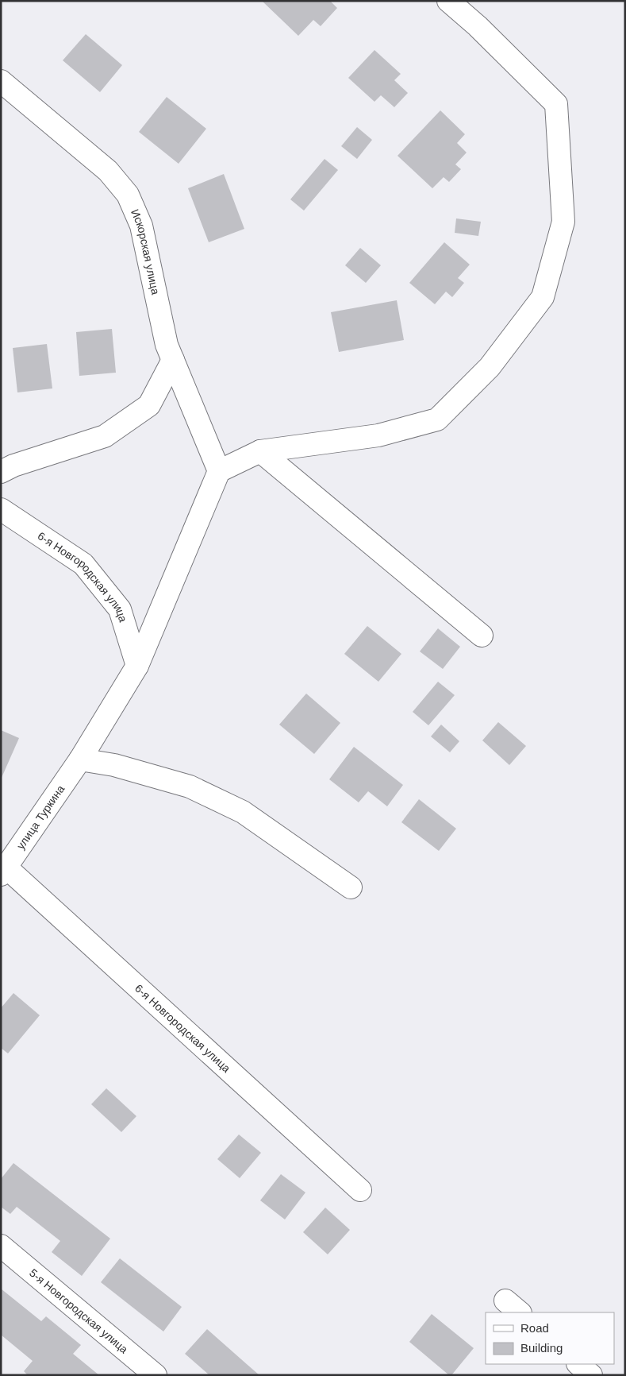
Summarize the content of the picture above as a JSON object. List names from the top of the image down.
{
  "streets": {
    "street": [
      "Искорская улица",
      "6-я Новгородская улица",
      "улица Туркина",
      "5-я Новгородская улица"
    ]
  },
  "crossings": [
    ["Искорская улица", "улица Туркина"],
    ["6-я Новгородская улица", "улица Туркина"]
  ],
  "legend": ["Road", "Building"]
}
